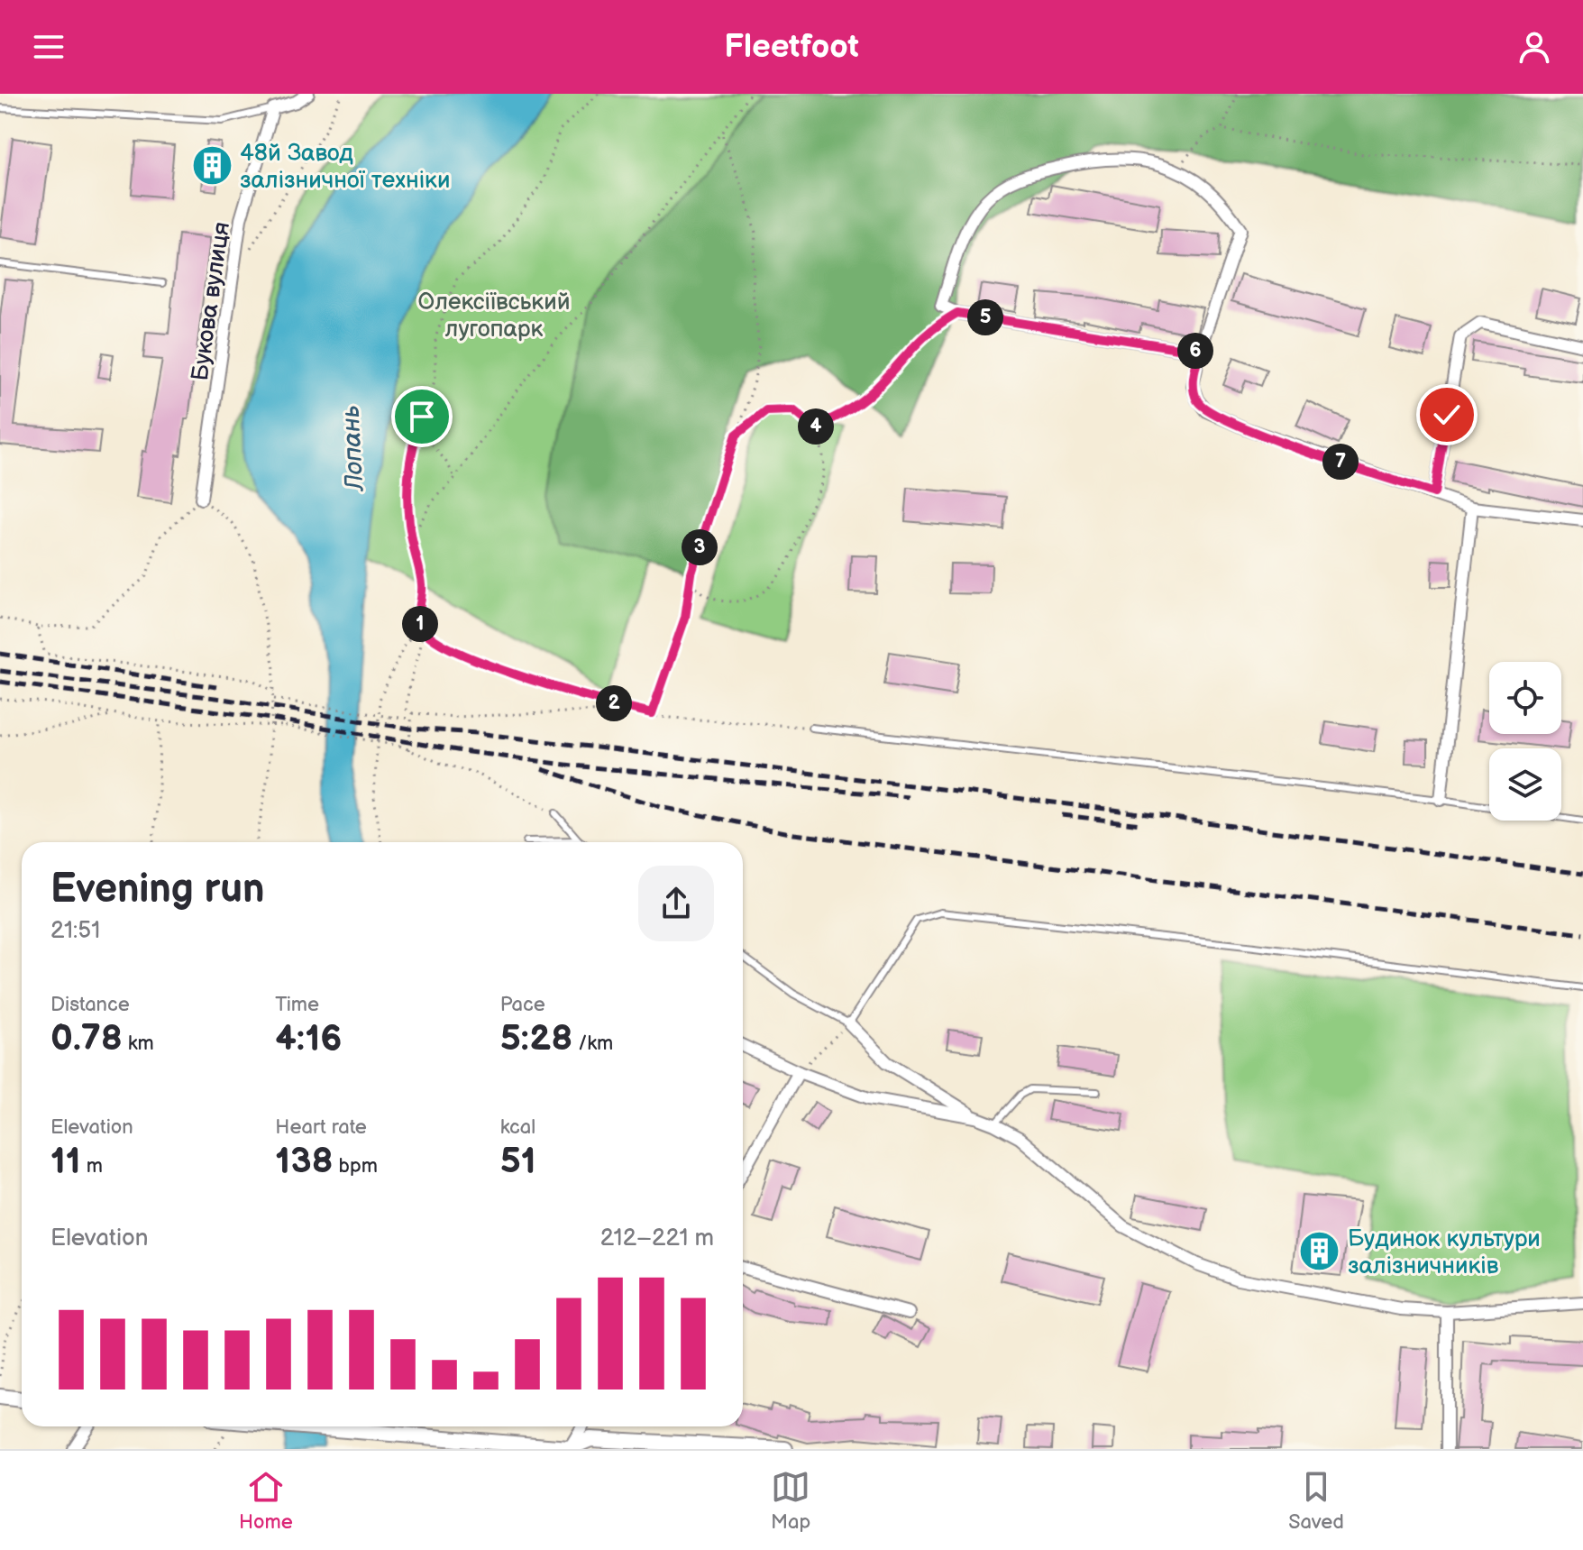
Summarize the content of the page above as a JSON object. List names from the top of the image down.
{
  "streets": {
    "street": ["Букова вулиця"]
  },
  "water": ["Лопань"],
  "parks": ["Олексіївський лугопарк"],
  "places": {
    "building": ["48й Завод залізничної техніки", "Будинок культури залізничників"]
  },
  "page": {
    "header": "Fleetfoot",
    "pins": [
      "5",
      "6",
      "4",
      "7",
      "3",
      "1",
      "2"
    ],
    "heading": ["Evening run", "21:51"],
    "stats": [
      ["Distance", "0.78 km"],
      ["Time", "4:16"],
      ["Pace", "5:28 /km"],
      ["Elevation", "11 m"],
      ["Heart rate", "138 bpm"],
      ["kcal", "51"]
    ],
    "chart": ["Elevation", "212–221 m"],
    "tabs": ["Home", "Map", "Saved"]
  }
}
